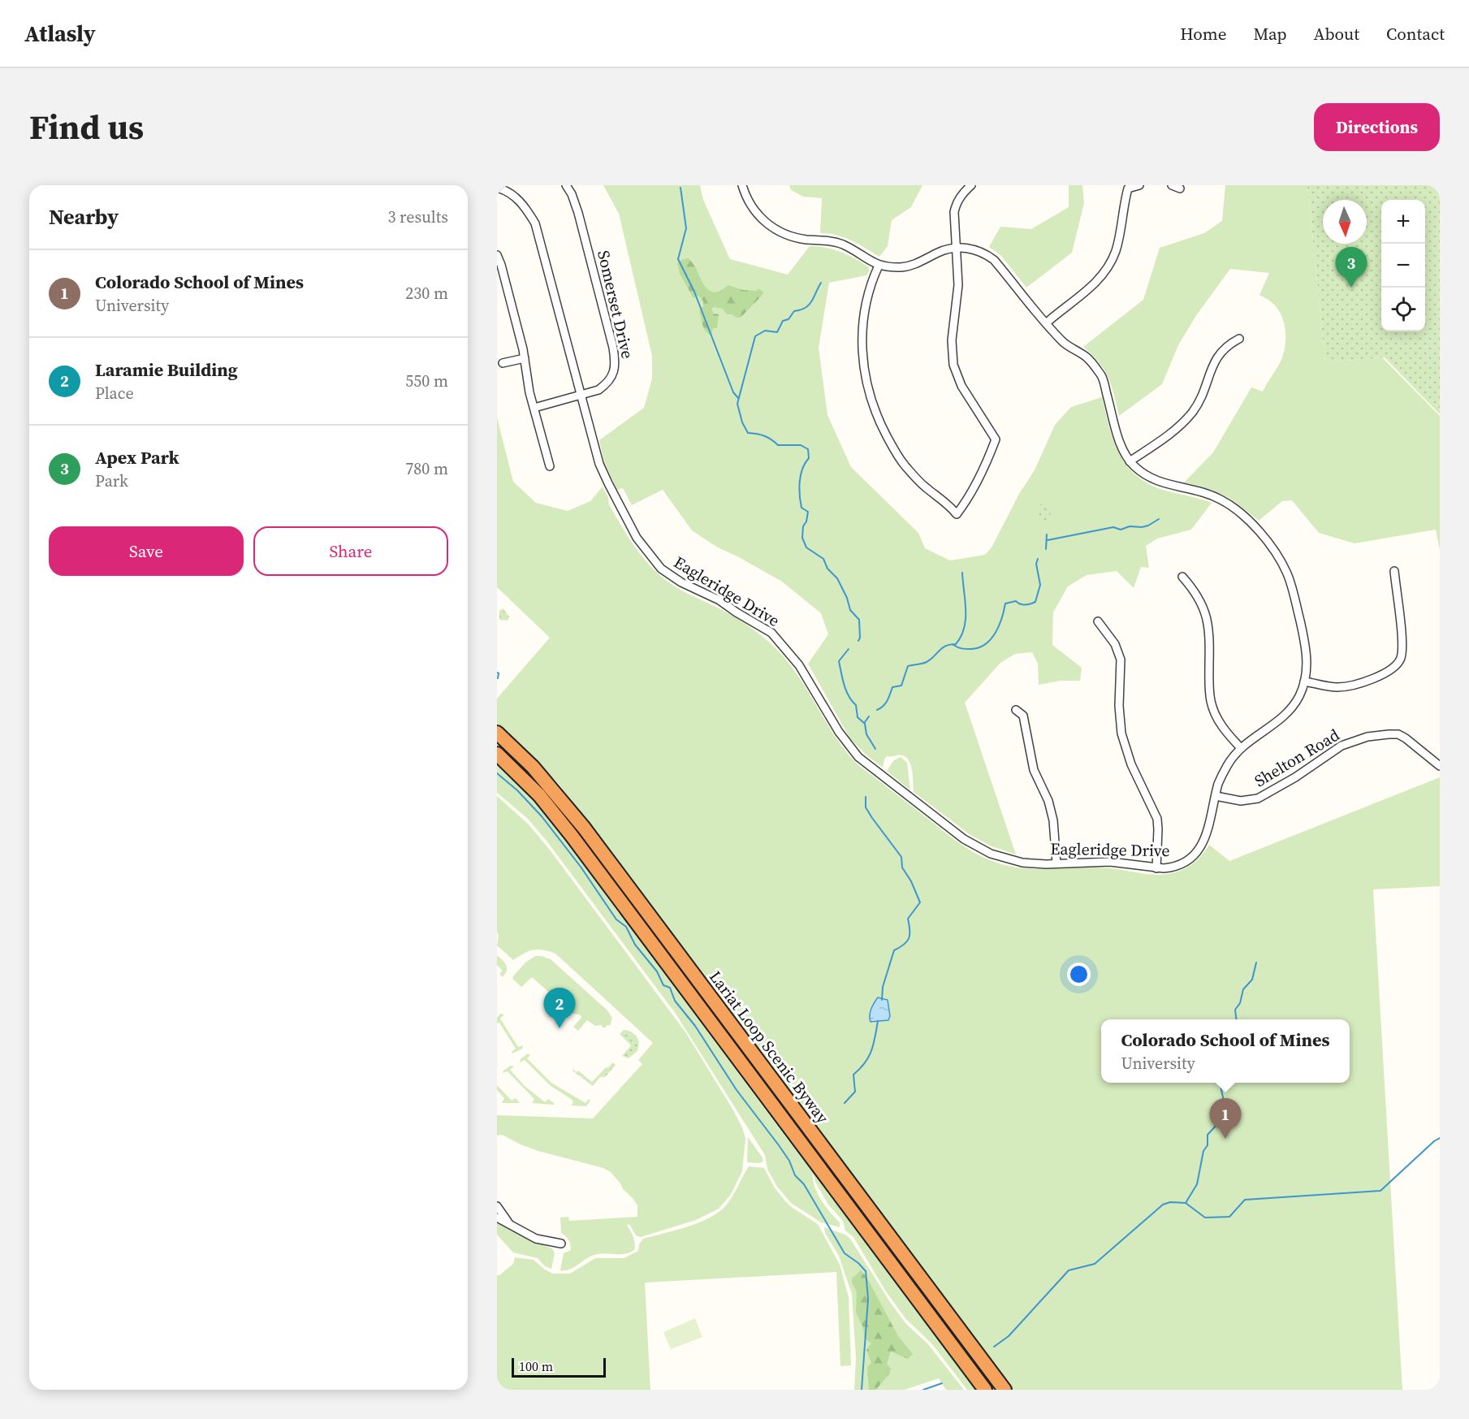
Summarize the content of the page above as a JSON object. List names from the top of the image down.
{
  "streets": {
    "highway": ["Lariat Loop Scenic Byway"],
    "street": ["Somerset Drive", "Eagleridge Drive", "Shelton Road"]
  },
  "crossings": [
    ["Somerset Drive", "Eagleridge Drive"],
    ["Eagleridge Drive", "Shelton Road"]
  ],
  "scale_bar": "100 m",
  "north": "bottom",
  "page": {
    "header": "Atlasly",
    "nav": [
      "Home",
      "Map",
      "About",
      "Contact"
    ],
    "title": "Find us",
    "buttons": [
      "Directions",
      ["Save", "Share"]
    ],
    "heading": ["Nearby", "3 results"],
    "map_buttons": ["+", "−"],
    "pins": ["3", "2", "1"],
    "list": [
      {
        "mark": "1",
        "name": "Colorado School of Mines",
        "note": "University",
        "value": "230 m"
      },
      {
        "mark": "2",
        "name": "Laramie Building",
        "note": "Place",
        "value": "550 m"
      },
      {
        "mark": "3",
        "name": "Apex Park",
        "note": "Park",
        "value": "780 m"
      }
    ],
    "popup": ["Colorado School of Mines", "University"],
    "scale": "100 m"
  }
}
